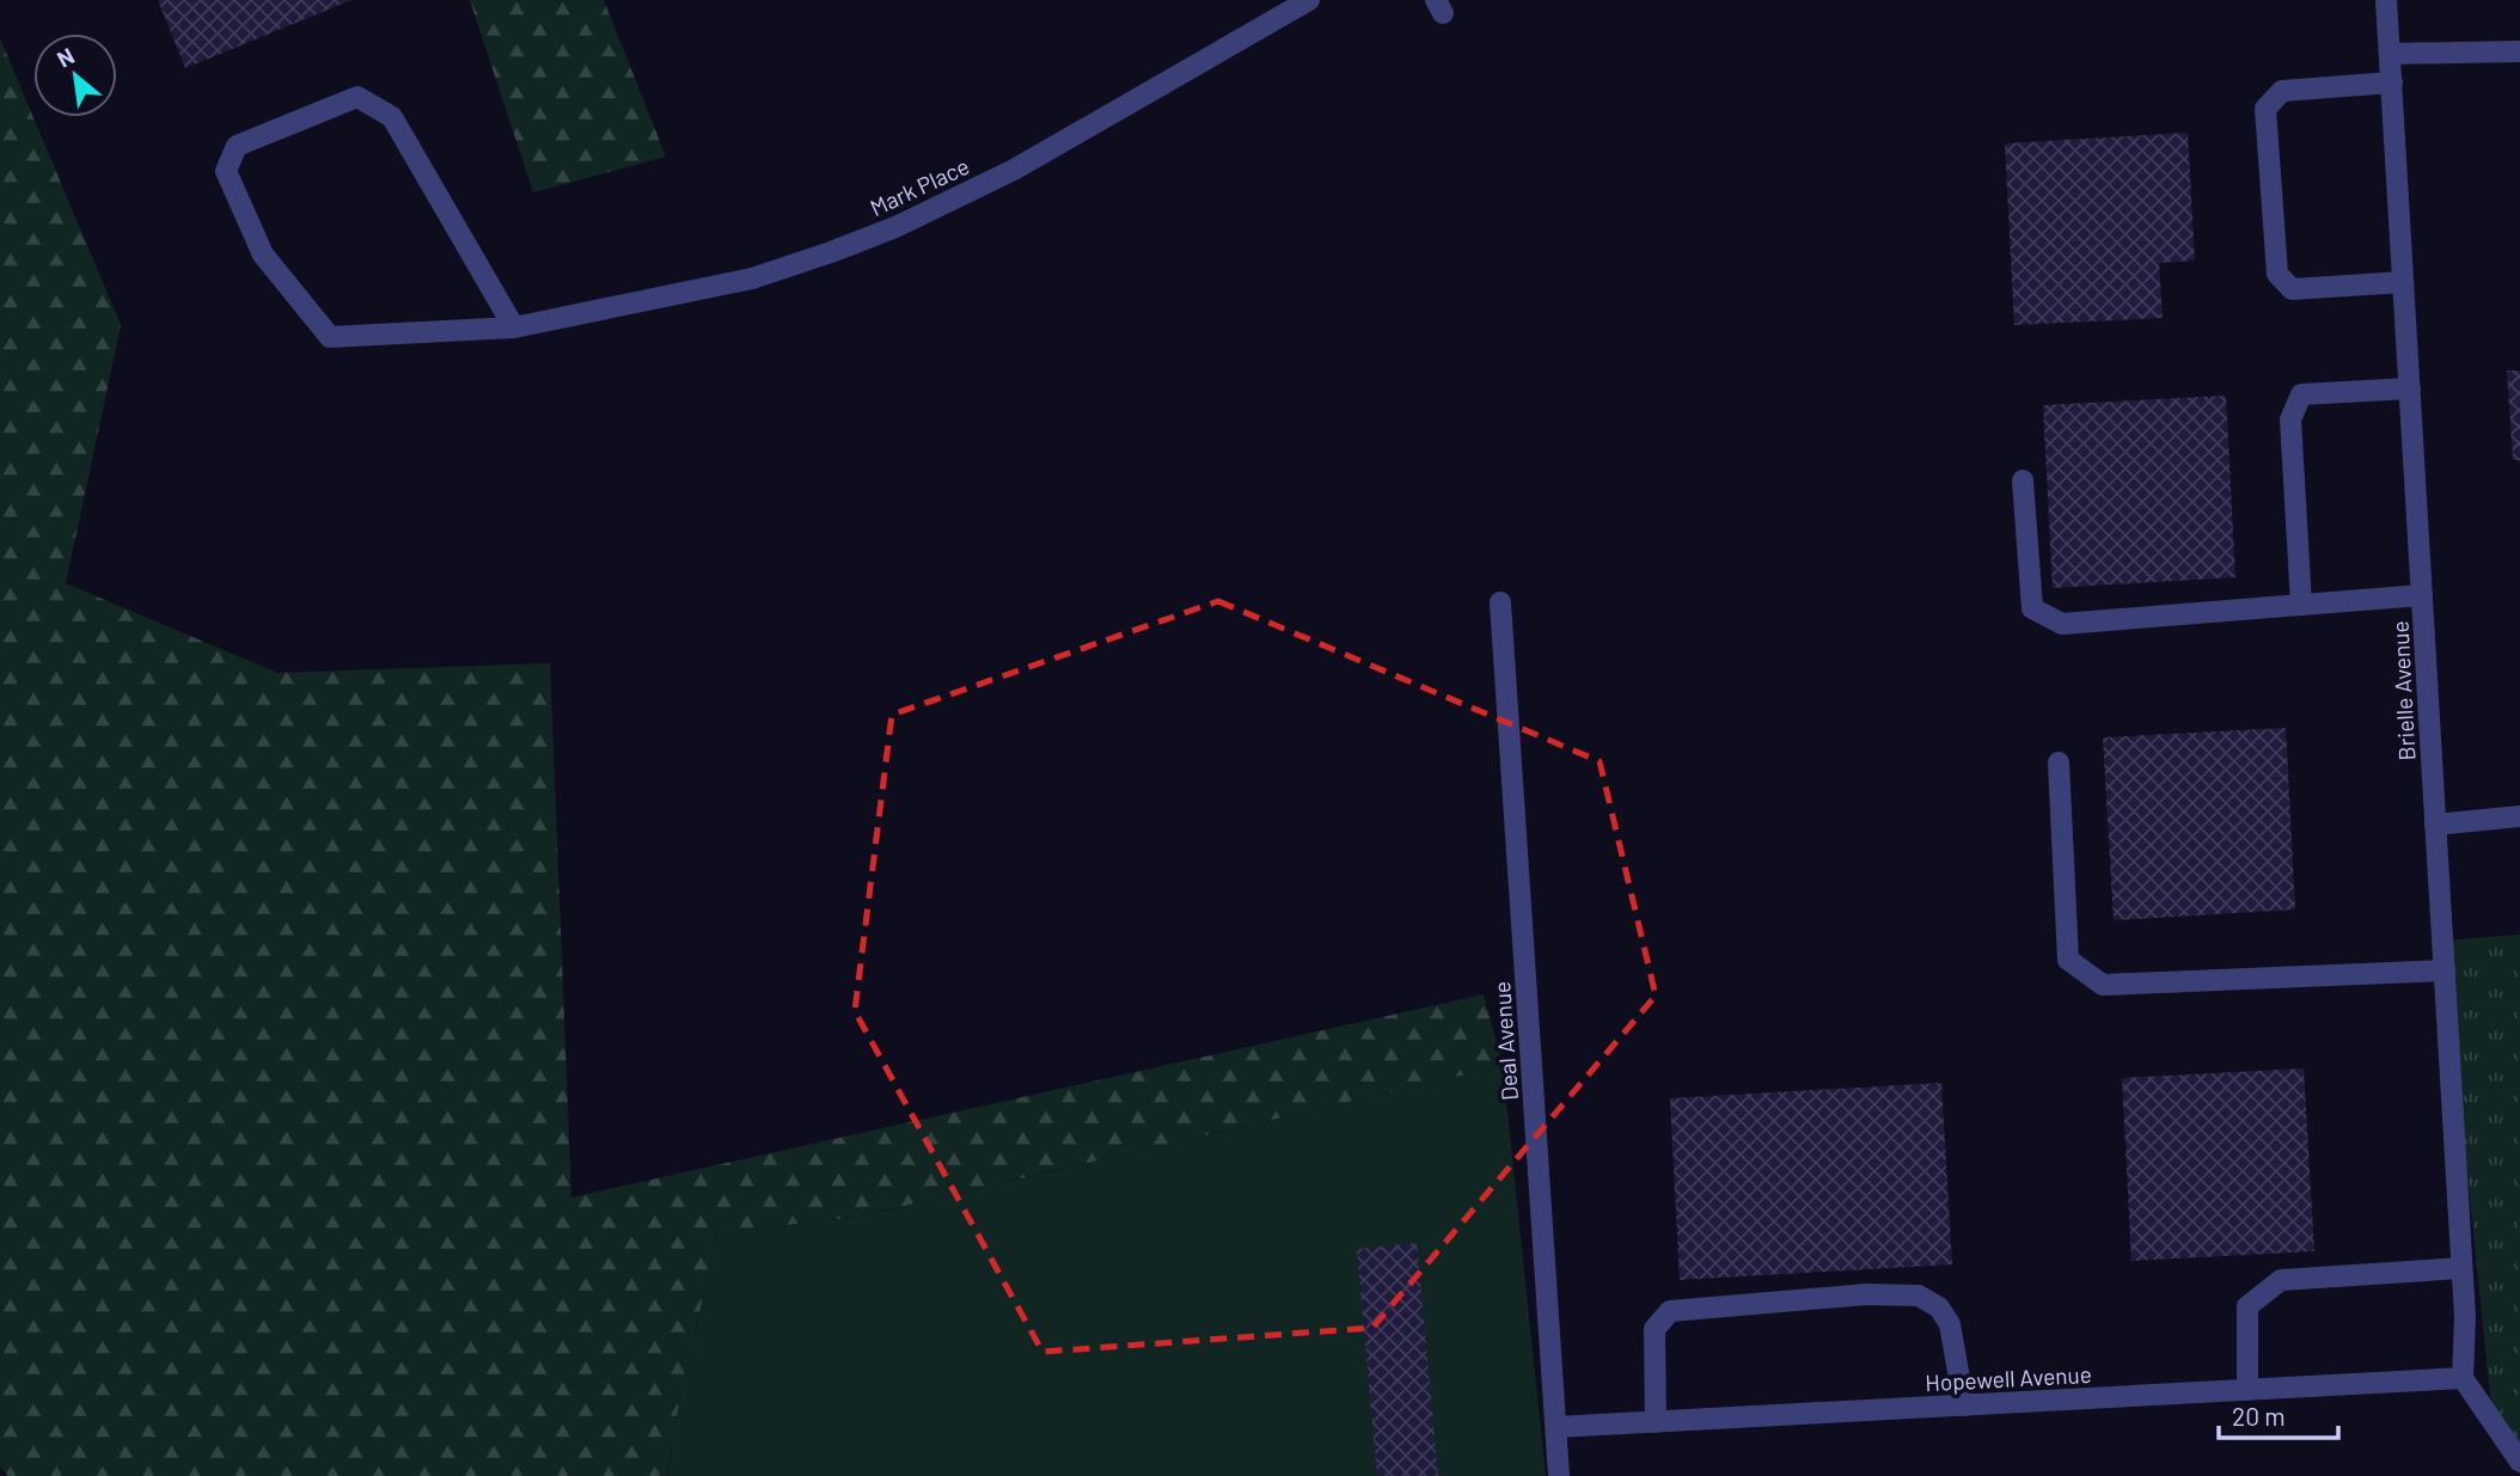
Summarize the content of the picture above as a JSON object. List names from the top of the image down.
{
  "streets": {
    "street": [
      "Mark Place",
      "Brielle Avenue",
      "Deal Avenue",
      "Hopewell Avenue"
    ]
  },
  "crossings": [
    ["Brielle Avenue", "Hopewell Avenue"],
    ["Deal Avenue", "Hopewell Avenue"]
  ],
  "scale_bar": "20 m",
  "north": "top left"
}
